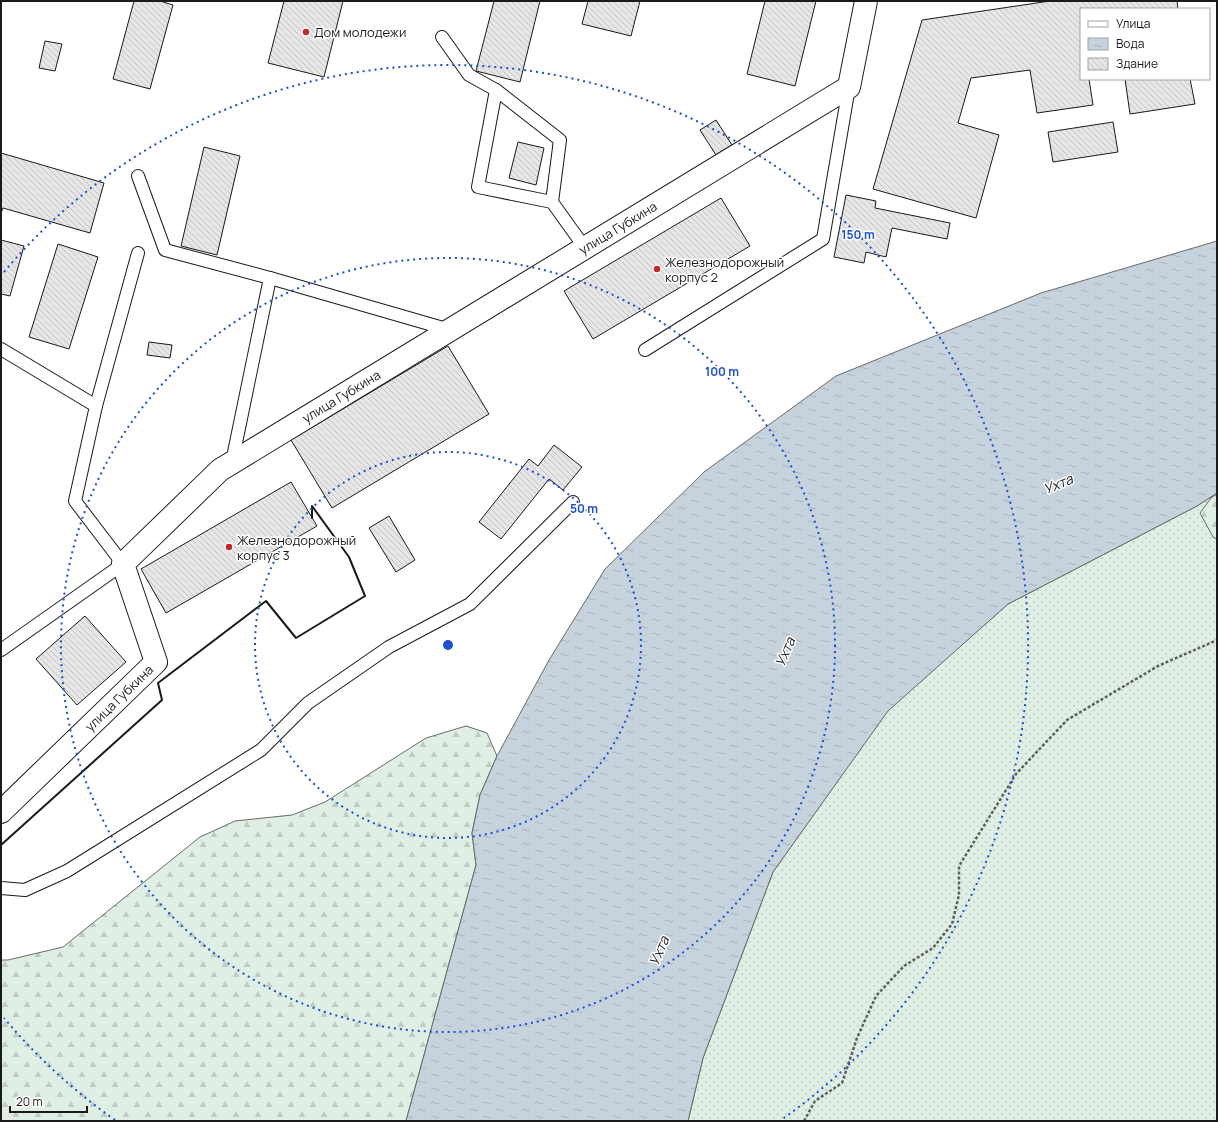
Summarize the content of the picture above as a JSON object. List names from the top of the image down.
{
  "streets": {
    "street": ["улица Губкина"]
  },
  "water": ["Ухта"],
  "places": ["Дом молодежи", "Железнодорожный корпус 2", "Железнодорожный корпус 3"],
  "legend": ["Улица", "Вода", "Здание"],
  "scale_bar": "20 m",
  "rings": ["150 m", "100 m", "50 m"]
}
